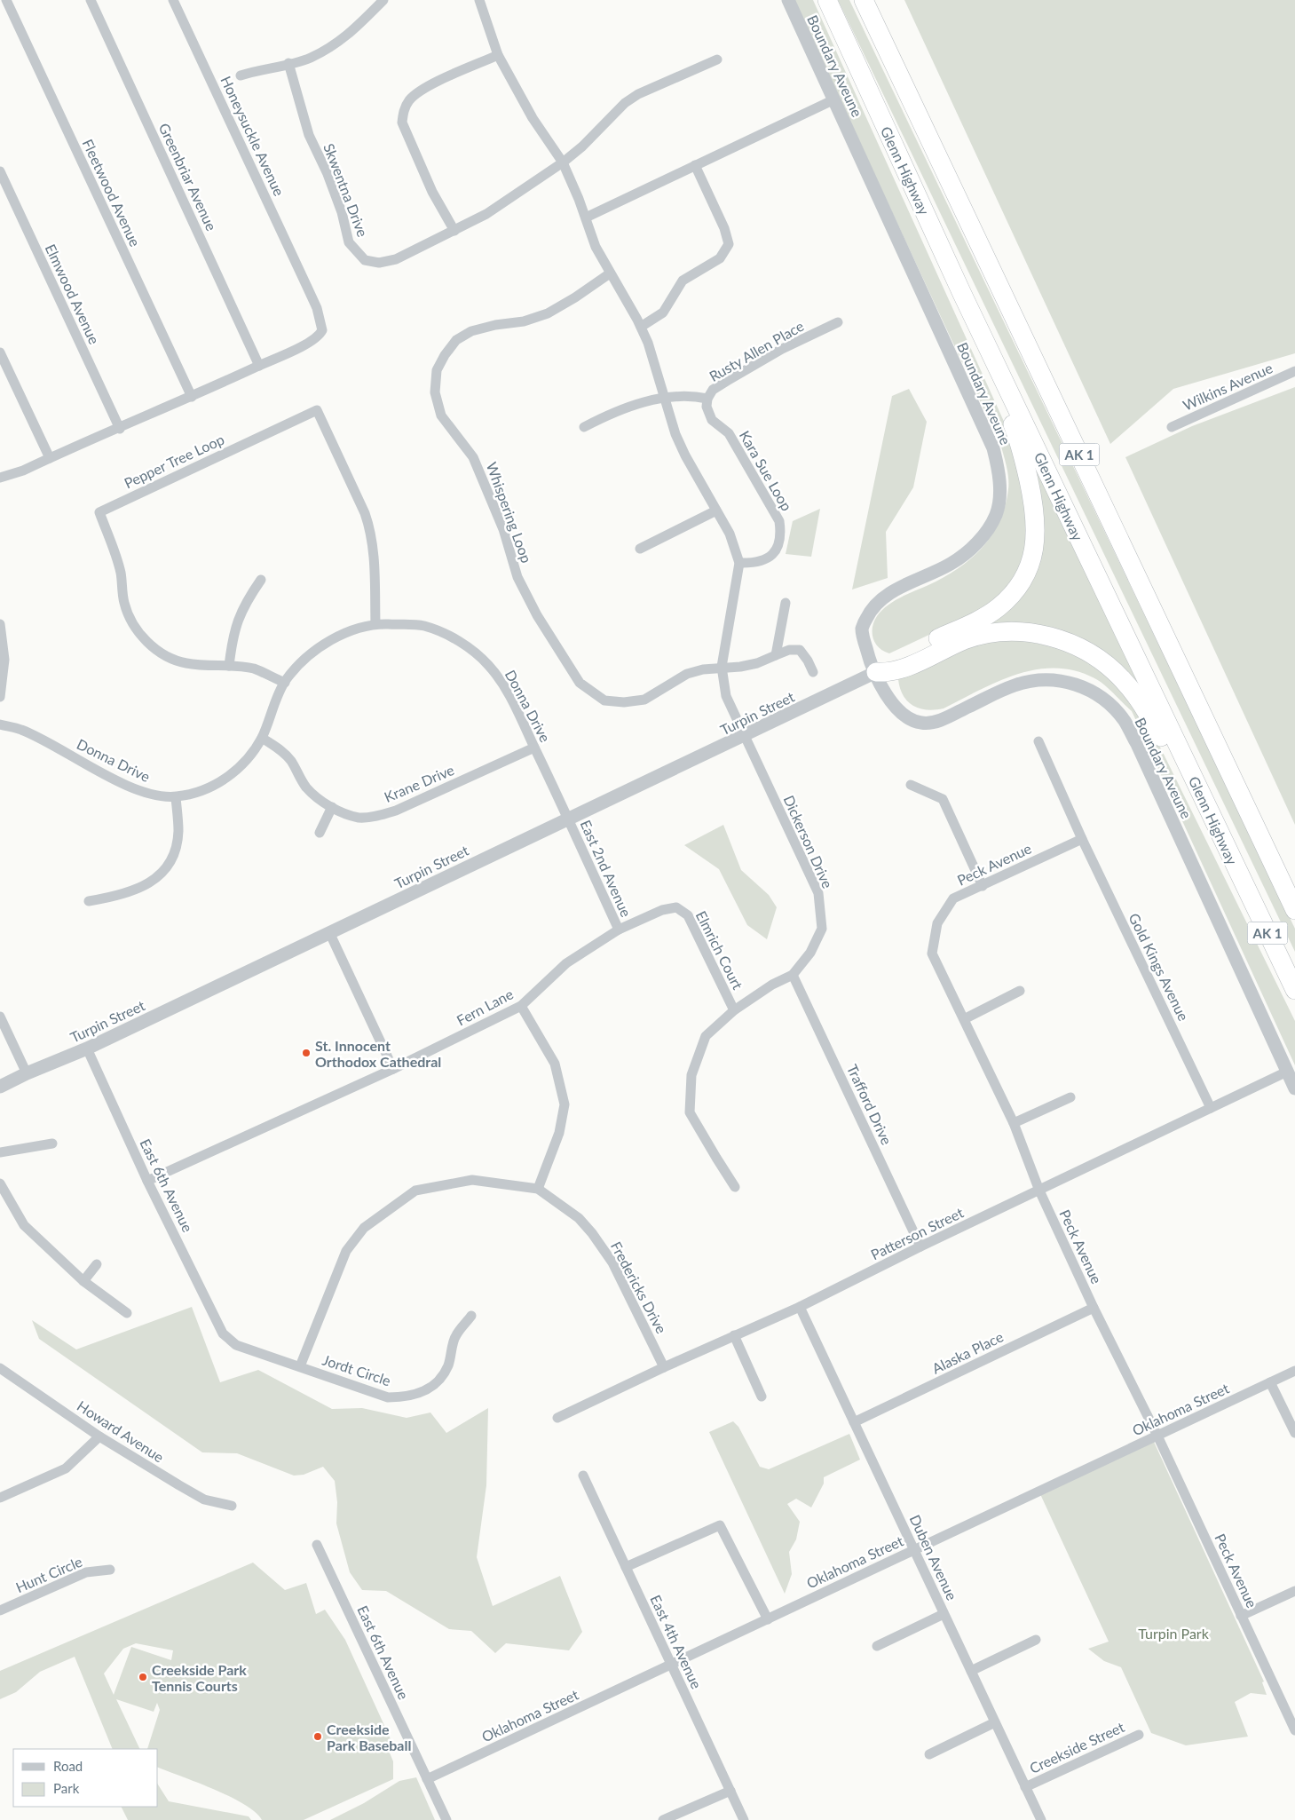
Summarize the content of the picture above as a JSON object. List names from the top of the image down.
{
  "streets": {
    "highway": ["Glenn Highway", "AK 1"],
    "street": [
      "Boundary Aveune",
      "Honeysuckle Avenue",
      "Greenbriar Avenue",
      "Skwentna Drive",
      "Fleetwood Avenue",
      "Elmwood Avenue",
      "Rusty Allen Place",
      "Wilkins Avenue",
      "Pepper Tree Loop",
      "Kara Sue Loop",
      "Whispering Loop",
      "Donna Drive",
      "Turpin Street",
      "Krane Drive",
      "Dickerson Drive",
      "Peck Avenue",
      "East 2nd Avenue",
      "Elmrich Court",
      "Gold Kings Avenue",
      "Fern Lane",
      "Trafford Drive",
      "East 6th Avenue",
      "Patterson Street",
      "Fredericks Drive",
      "Alaska Place",
      "Jordt Circle",
      "Oklahoma Street",
      "Howard Avenue",
      "Duben Avenue",
      "Hunt Circle",
      "East 4th Avenue",
      "Creekside Street"
    ]
  },
  "crossings": [
    ["Boundary Aveune", "Turpin Street"],
    ["Boundary Aveune", "Patterson Street"],
    ["Honeysuckle Avenue", "Greenbriar Avenue"],
    ["Rusty Allen Place", "Kara Sue Loop"],
    ["Pepper Tree Loop", "Donna Drive"],
    ["Kara Sue Loop", "Dickerson Drive"],
    ["Whispering Loop", "Dickerson Drive"],
    ["Donna Drive", "Turpin Street"],
    ["Donna Drive", "Krane Drive"],
    ["Donna Drive", "East 2nd Avenue"],
    ["Turpin Street", "Dickerson Drive"],
    ["Turpin Street", "East 2nd Avenue"],
    ["Turpin Street", "East 6th Avenue"],
    ["Dickerson Drive", "Elmrich Court"],
    ["Dickerson Drive", "Trafford Drive"],
    ["Peck Avenue", "Gold Kings Avenue"],
    ["Peck Avenue", "Patterson Street"],
    ["Peck Avenue", "Alaska Place"],
    ["Peck Avenue", "Oklahoma Street"],
    ["East 2nd Avenue", "Fern Lane"],
    ["Elmrich Court", "Fern Lane"],
    ["Gold Kings Avenue", "Patterson Street"],
    ["Fern Lane", "East 6th Avenue"],
    ["Trafford Drive", "Patterson Street"],
    ["East 6th Avenue", "Jordt Circle"],
    ["East 6th Avenue", "Oklahoma Street"],
    ["Patterson Street", "Fredericks Drive"],
    ["Patterson Street", "Duben Avenue"],
    ["Fredericks Drive", "Jordt Circle"],
    ["Alaska Place", "Duben Avenue"],
    ["Oklahoma Street", "Duben Avenue"],
    ["Oklahoma Street", "East 4th Avenue"],
    ["Duben Avenue", "Creekside Street"]
  ],
  "parks": ["Turpin Park"],
  "places": ["St. Innocent Orthodox Cathedral", "Creekside Park Tennis Courts", "Creekside Park Baseball"],
  "legend": ["Road", "Park"]
}
